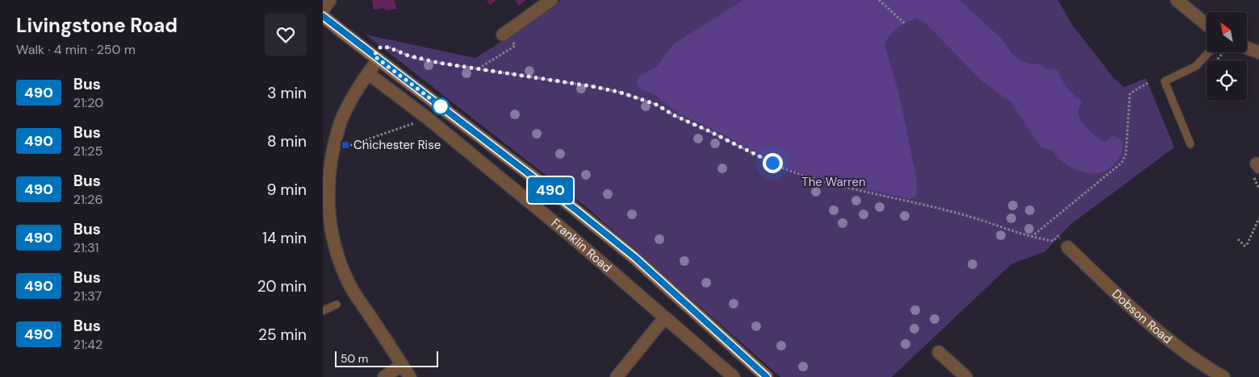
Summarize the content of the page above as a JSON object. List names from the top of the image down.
{
  "streets": {
    "street": ["Franklin Road", "Dobson Road"]
  },
  "parks": ["The Warren"],
  "places": {
    "transit": ["Chichester Rise"]
  },
  "lines": ["bus line 490"],
  "scale_bar": "50 m",
  "north": "top left",
  "page": {
    "heading": ["Livingstone Road", "Walk · 4 min · 250 m"],
    "on_map": "490",
    "list": [
      {
        "mark": "490",
        "name": "Bus",
        "note": "21:20",
        "value": "3 min"
      },
      {
        "mark": "490",
        "name": "Bus",
        "note": "21:25",
        "value": "8 min"
      },
      {
        "mark": "490",
        "name": "Bus",
        "note": "21:26",
        "value": "9 min"
      },
      {
        "mark": "490",
        "name": "Bus",
        "note": "21:31",
        "value": "14 min"
      },
      {
        "mark": "490",
        "name": "Bus",
        "note": "21:37",
        "value": "20 min"
      },
      {
        "mark": "490",
        "name": "Bus",
        "note": "21:42",
        "value": "25 min"
      }
    ],
    "scale": "50 m"
  }
}
